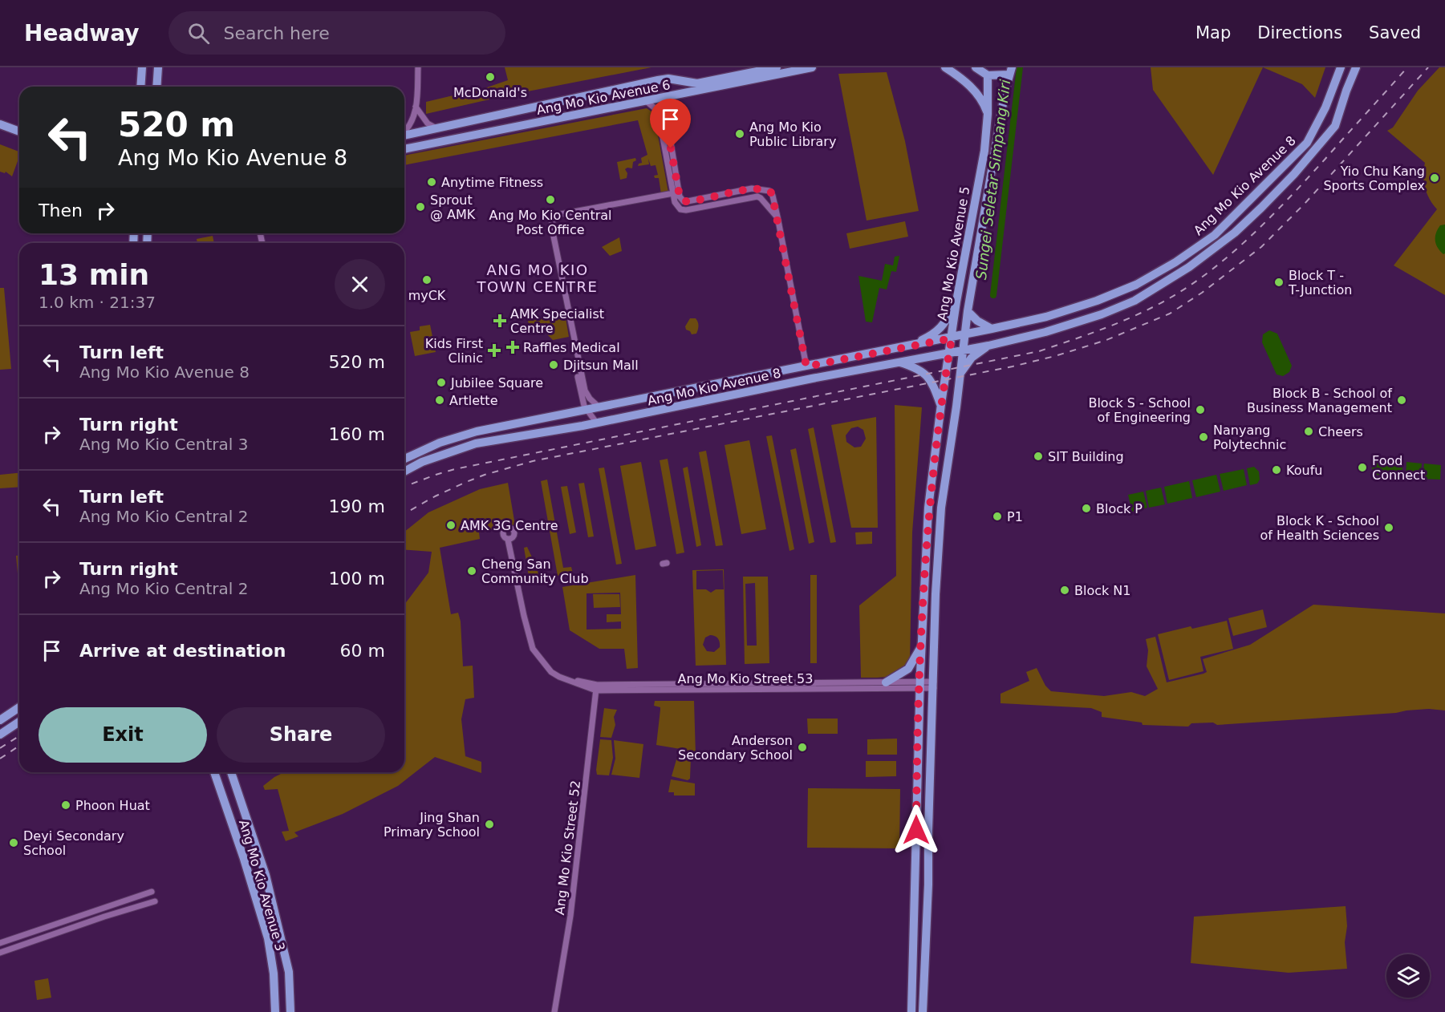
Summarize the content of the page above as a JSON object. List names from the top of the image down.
{
  "streets": {
    "main road": [
      "Ang Mo Kio Avenue 6",
      "Ang Mo Kio Avenue 8",
      "Ang Mo Kio Avenue 5",
      "Ang Mo Kio Avenue 3"
    ],
    "street": ["Ang Mo Kio Street 53", "Ang Mo Kio Street 52"]
  },
  "crossings": [
    ["Ang Mo Kio Avenue 8", "Ang Mo Kio Avenue 5"],
    ["Ang Mo Kio Avenue 5", "Ang Mo Kio Street 53"],
    ["Ang Mo Kio Street 53", "Ang Mo Kio Street 52"]
  ],
  "districts": ["ANG MO KIO TOWN CENTRE"],
  "water": ["Sungei Seletar Simpang Kiri"],
  "places": {
    "other": [
      "McDonald's",
      "Ang Mo Kio Public Library",
      "Yio Chu Kang Sports Complex",
      "Anytime Fitness",
      "Ang Mo Kio Central Post Office",
      "Sprout @ AMK",
      "myCK",
      "Block T - T-Junction",
      "Djitsun Mall",
      "Jubilee Square",
      "Artlette",
      "Block B - School of Business Management",
      "Block S - School of Engineering",
      "Cheers",
      "Nanyang Polytechnic",
      "SIT Building",
      "Food Connect",
      "Koufu",
      "Block P",
      "P1",
      "AMK 3G Centre",
      "Block K - School of Health Sciences",
      "Cheng San Community Club",
      "Block N1",
      "Anderson Secondary School",
      "Phoon Huat",
      "Jing Shan Primary School",
      "Deyi Secondary School"
    ],
    "health": ["AMK Specialist Centre", "Raffles Medical", "Kids First Clinic"]
  },
  "page": {
    "header": "Headway",
    "search": "Search here",
    "nav": ["Map", "Directions", "Saved"],
    "turn": ["520 m", "Ang Mo Kio Avenue 8"],
    "then": "Then",
    "heading": ["13 min", "1.0 km · 21:37"],
    "list": [
      {
        "name": "Turn left",
        "note": "Ang Mo Kio Avenue 8",
        "value": "520 m"
      },
      {
        "name": "Turn right",
        "note": "Ang Mo Kio Central 3",
        "value": "160 m"
      },
      {
        "name": "Turn left",
        "note": "Ang Mo Kio Central 2",
        "value": "190 m"
      },
      {
        "name": "Turn right",
        "note": "Ang Mo Kio Central 2",
        "value": "100 m"
      },
      {
        "name": "Arrive at destination",
        "value": "60 m"
      }
    ],
    "buttons": ["Exit", "Share"]
  }
}
